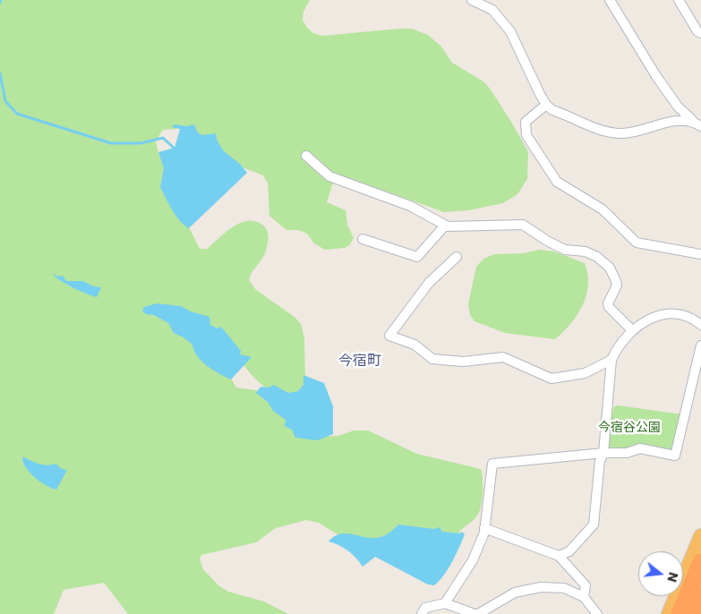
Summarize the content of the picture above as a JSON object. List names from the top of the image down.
{
  "districts": ["今宿町"],
  "parks": ["今宿谷公園"],
  "north": "right"
}
